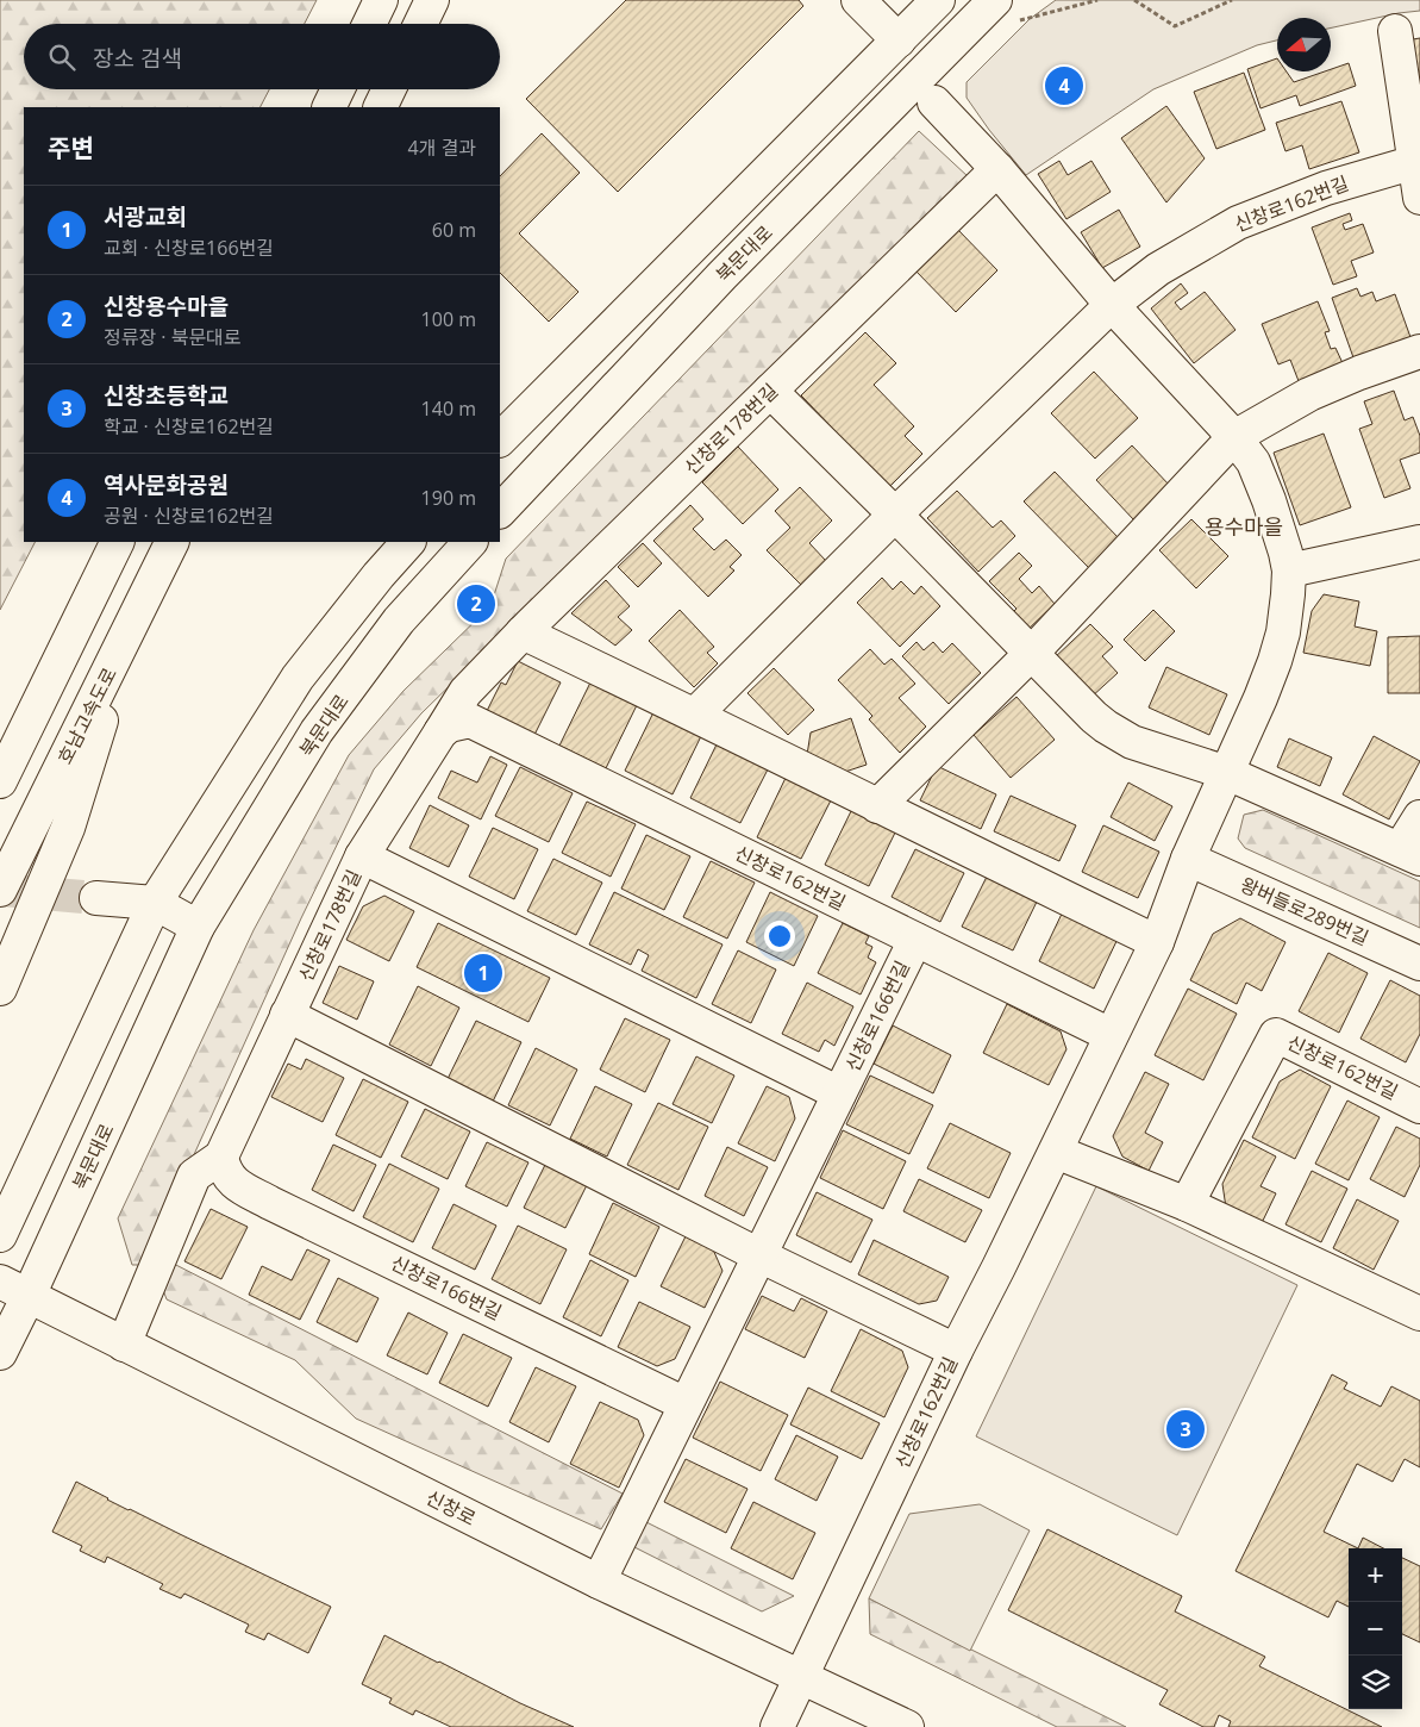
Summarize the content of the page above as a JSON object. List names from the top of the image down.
{
  "streets": {
    "main road": [
      "신창로162번길",
      "북문대로",
      "신창로178번길",
      "호남고속도로",
      "왕버들로289번길",
      "신창로166번길",
      "신창로"
    ]
  },
  "crossings": [
    ["신창로162번길", "신창로178번길"],
    ["신창로162번길", "왕버들로289번길"],
    ["신창로162번길", "신창로166번길"],
    ["신창로162번길", "신창로"],
    ["북문대로", "신창로"],
    ["신창로178번길", "신창로166번길"],
    ["신창로166번길", "신창로"]
  ],
  "districts": ["용수마을"],
  "north": "left",
  "page": {
    "search": "장소 검색",
    "pins": [
      "4",
      "2",
      "1",
      "3"
    ],
    "heading": ["주변", "4개 결과"],
    "list": [
      {
        "mark": "1",
        "name": "서광교회",
        "note": "교회 · 신창로166번길",
        "value": "60 m"
      },
      {
        "mark": "2",
        "name": "신창용수마을",
        "note": "정류장 · 북문대로",
        "value": "100 m"
      },
      {
        "mark": "3",
        "name": "신창초등학교",
        "note": "학교 · 신창로162번길",
        "value": "140 m"
      },
      {
        "mark": "4",
        "name": "역사문화공원",
        "note": "공원 · 신창로162번길",
        "value": "190 m"
      }
    ],
    "map_buttons": ["+", "−"]
  }
}
